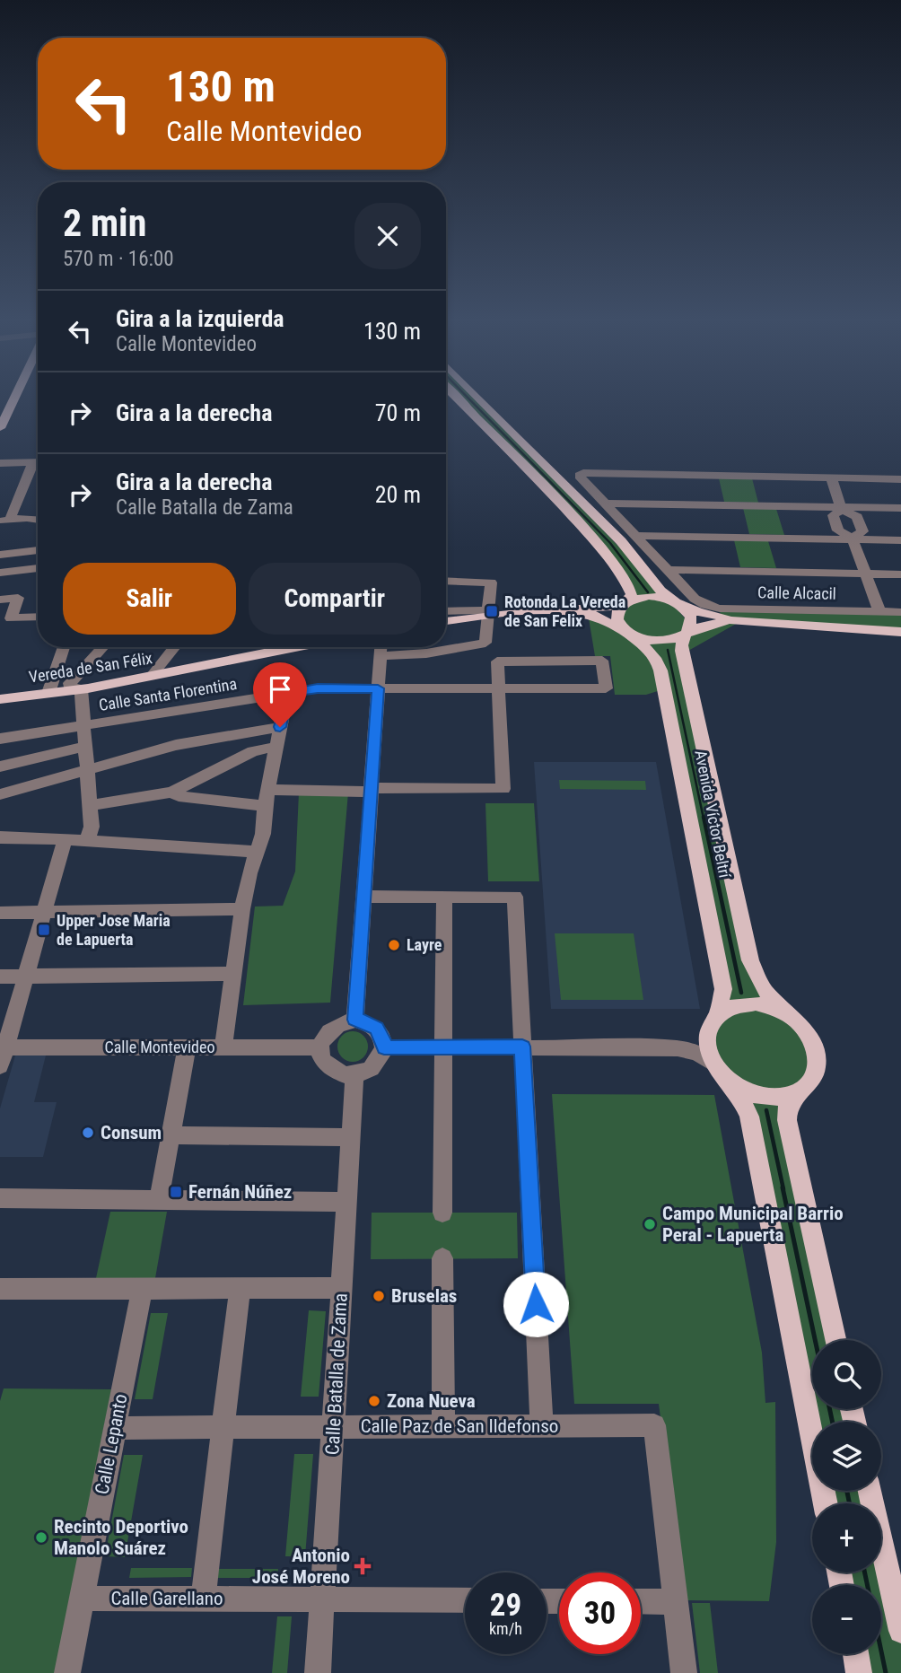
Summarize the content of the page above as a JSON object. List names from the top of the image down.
{
  "streets": {
    "main road": ["Calle Alcacil", "Vereda de San Félix", "Avenida Víctor Beltrí"],
    "street": [
      "Calle Santa Florentina",
      "Calle Montevideo",
      "Calle Batalla de Zama",
      "Calle Paz de San Ildefonso",
      "Calle Lepanto",
      "Calle Garellano"
    ]
  },
  "crossings": [
    ["Calle Montevideo", "Calle Batalla de Zama"],
    ["Calle Batalla de Zama", "Calle Paz de San Ildefonso"],
    ["Calle Batalla de Zama", "Calle Garellano"],
    ["Calle Paz de San Ildefonso", "Calle Lepanto"],
    ["Calle Lepanto", "Calle Garellano"]
  ],
  "places": {
    "transit": ["Rotonda La Vereda de San Felix", "Upper Jose Maria de Lapuerta", "Fernán Núñez"],
    "other": [
      "Layre",
      "Consum",
      "Campo Municipal Barrio Peral - Lapuerta",
      "Bruselas",
      "Zona Nueva",
      "Recinto Deportivo Manolo Suárez"
    ],
    "health": ["Antonio José Moreno"]
  },
  "page": {
    "turn": ["130 m", "Calle Montevideo"],
    "heading": ["2 min", "570 m · 16:00"],
    "list": [
      {
        "name": "Gira a la izquierda",
        "note": "Calle Montevideo",
        "value": "130 m"
      },
      {
        "name": "Gira a la derecha",
        "value": "70 m"
      },
      {
        "name": "Gira a la derecha",
        "note": "Calle Batalla de Zama",
        "value": "20 m"
      }
    ],
    "buttons": ["Salir", "Compartir"],
    "map_buttons": ["+", "−"],
    "speed": "29 km/h",
    "limit": "30"
  }
}
